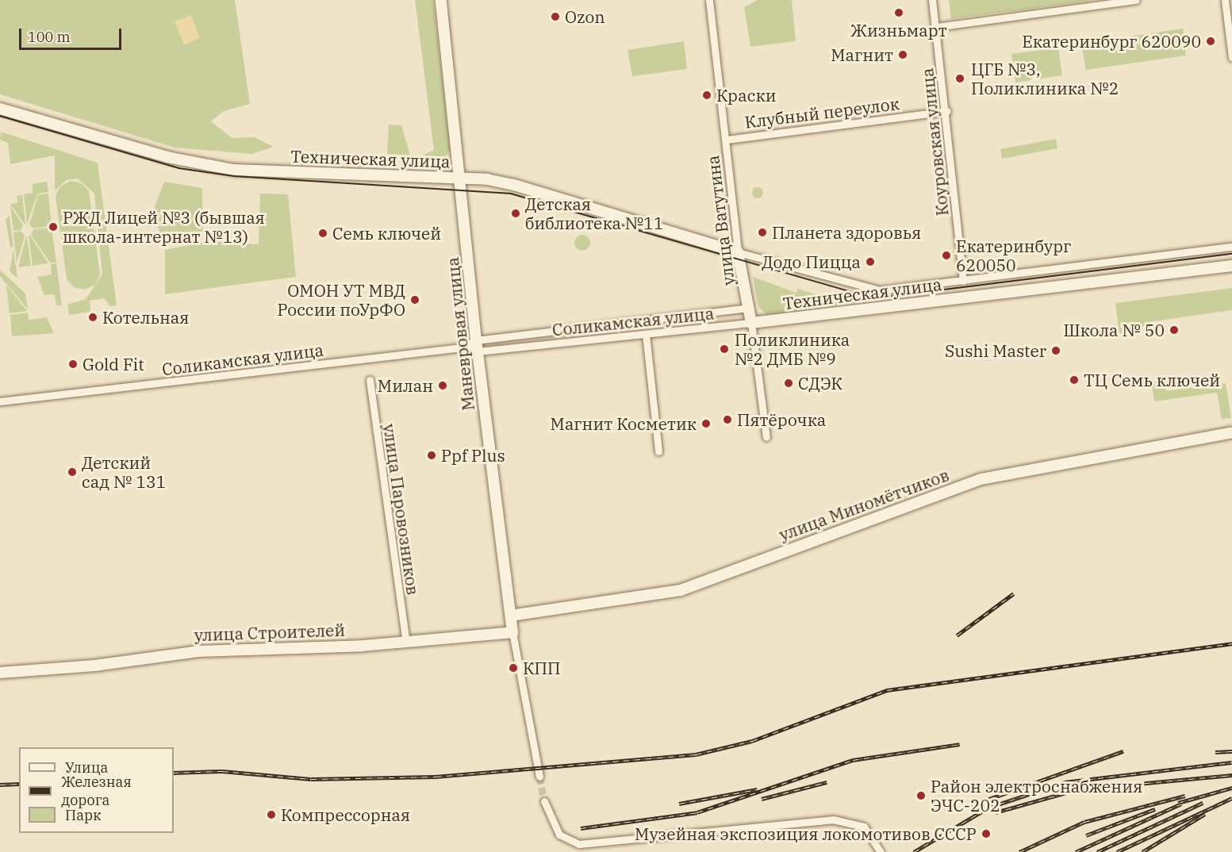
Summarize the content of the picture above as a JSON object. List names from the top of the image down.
{
  "streets": {
    "street": [
      "Клубный переулок",
      "Коуровская улица",
      "Техническая улица",
      "улица Ватутина",
      "Соликамская улица",
      "Маневровая улица",
      "улица Миномётчиков",
      "улица Паровозников",
      "улица Строителей"
    ]
  },
  "crossings": [
    ["Клубный переулок", "Коуровская улица"],
    ["Клубный переулок", "улица Ватутина"],
    ["Техническая улица", "улица Ватутина"],
    ["Техническая улица", "Соликамская улица"],
    ["Техническая улица", "Маневровая улица"],
    ["улица Ватутина", "Соликамская улица"],
    ["Соликамская улица", "Маневровая улица"],
    ["Маневровая улица", "улица Миномётчиков"],
    ["Маневровая улица", "улица Строителей"],
    ["улица Паровозников", "улица Строителей"]
  ],
  "places": [
    "Жизньмарт",
    "Ozon",
    "Екатеринбург 620090",
    "Магнит",
    "ЦГБ №3, Поликлиника №2",
    "Краски",
    "Детская библиотека №11",
    "РЖД Лицей №3 (бывшая школа-интернат №13)",
    "Планета здоровья",
    "Семь ключей",
    "Екатеринбург 620050",
    "Додо Пицца",
    "ОМОН УТ МВД России поУрФО",
    "Котельная",
    "Школа № 50",
    "Поликлиника №2 ДМБ №9",
    "Sushi Master",
    "Gold Fit",
    "ТЦ Семь ключей",
    "СДЭК",
    "Милан",
    "Пятёрочка",
    "Магнит Косметик",
    "Ppf Plus",
    "Детский сад № 131",
    "КПП",
    "Район электроснабжения ЭЧС-202",
    "Компрессорная",
    "Музейная экспозиция локомотивов СССР"
  ],
  "legend": ["Улица", "Железная дорога", "Парк"],
  "scale_bar": "100 m"
}
